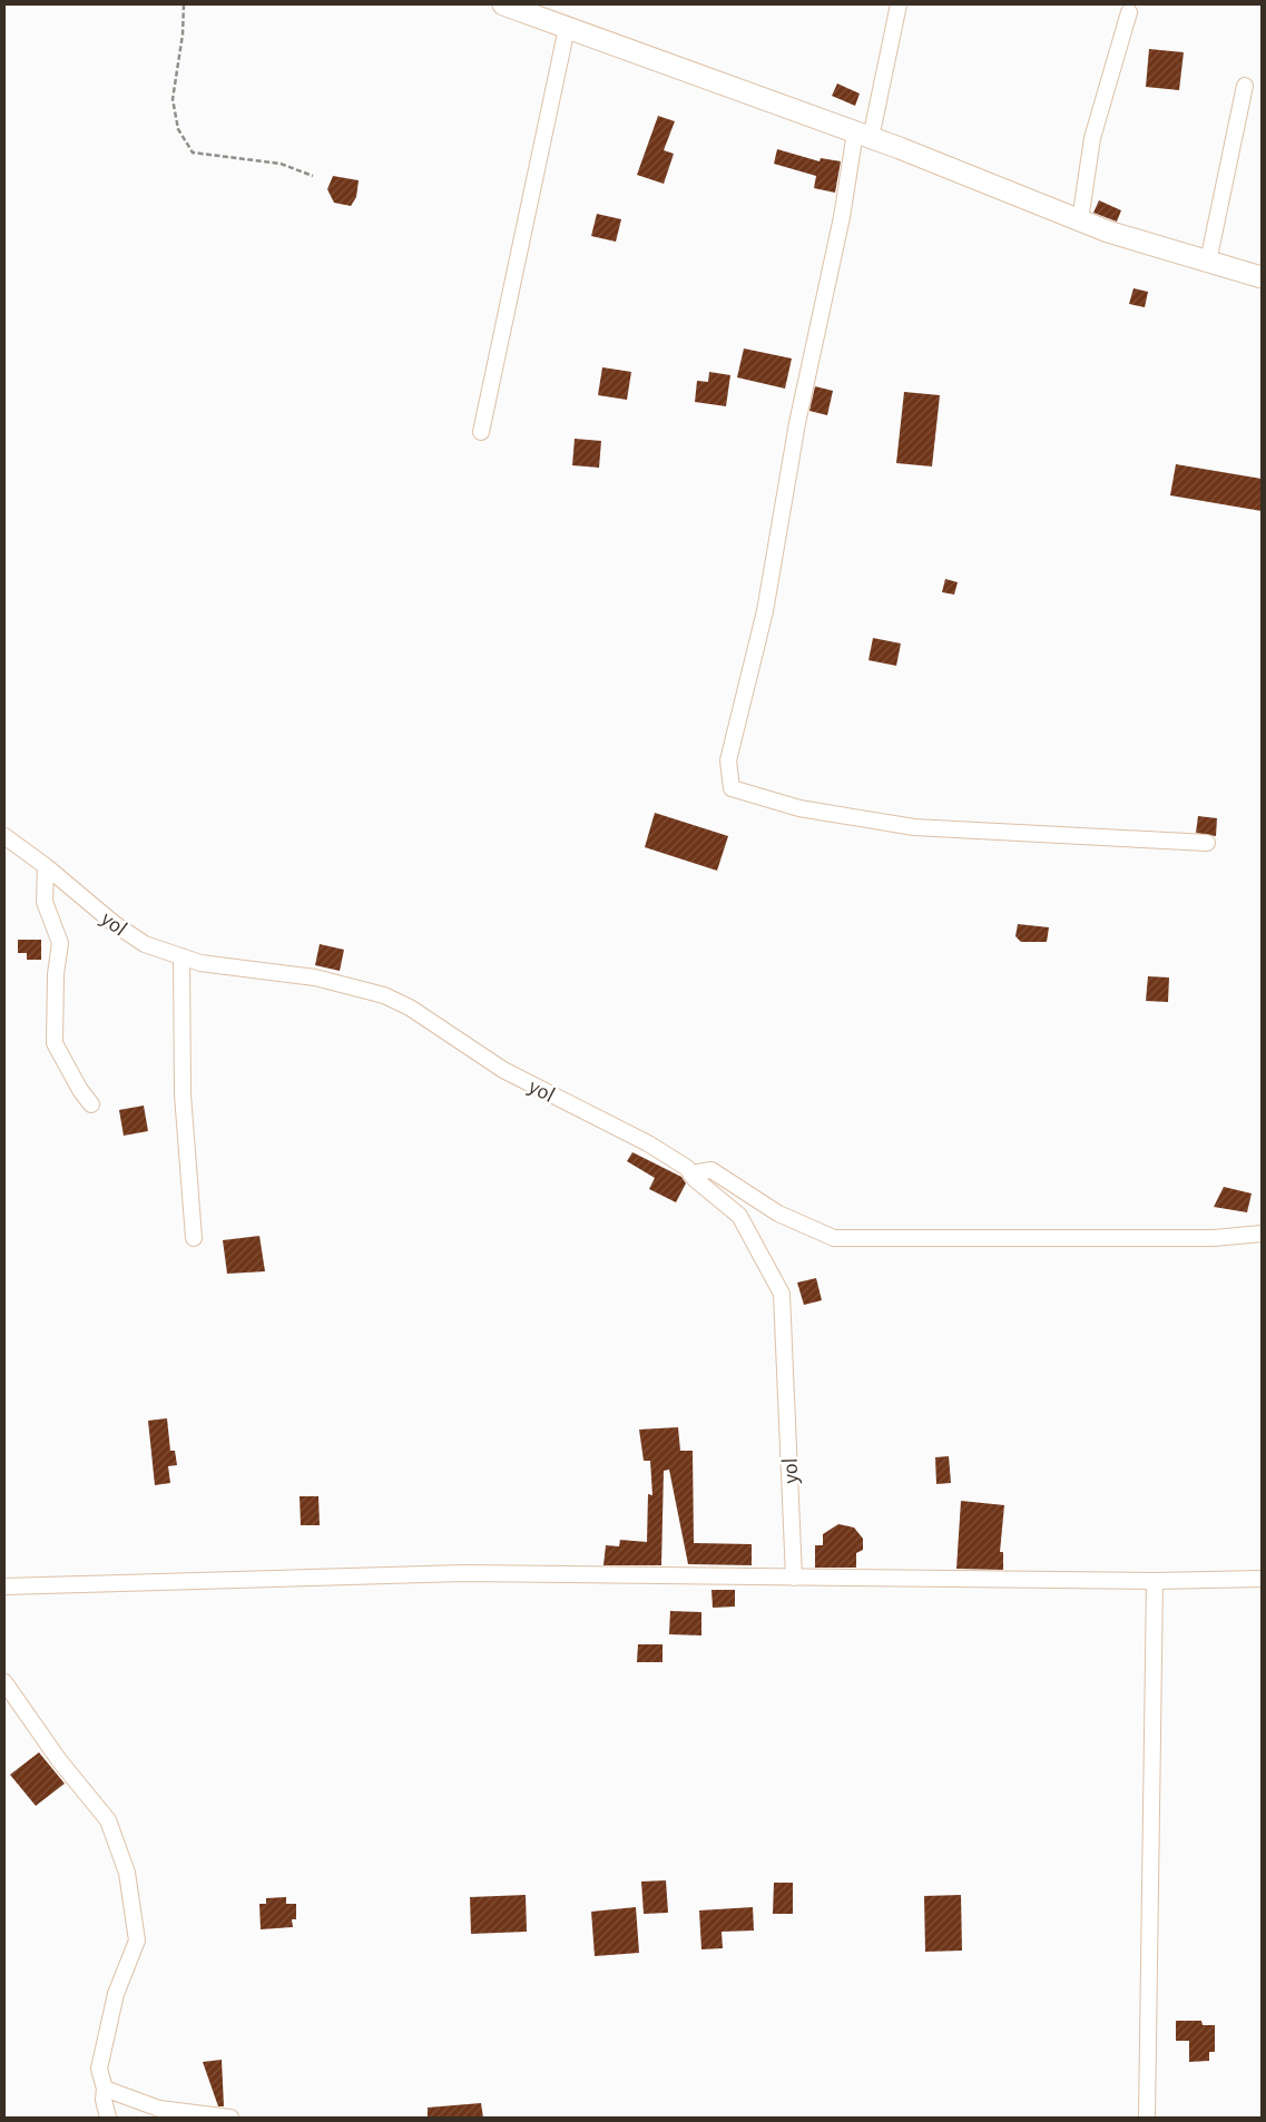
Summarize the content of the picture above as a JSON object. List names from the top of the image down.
{
  "streets": {
    "street": ["yol"]
  }
}
